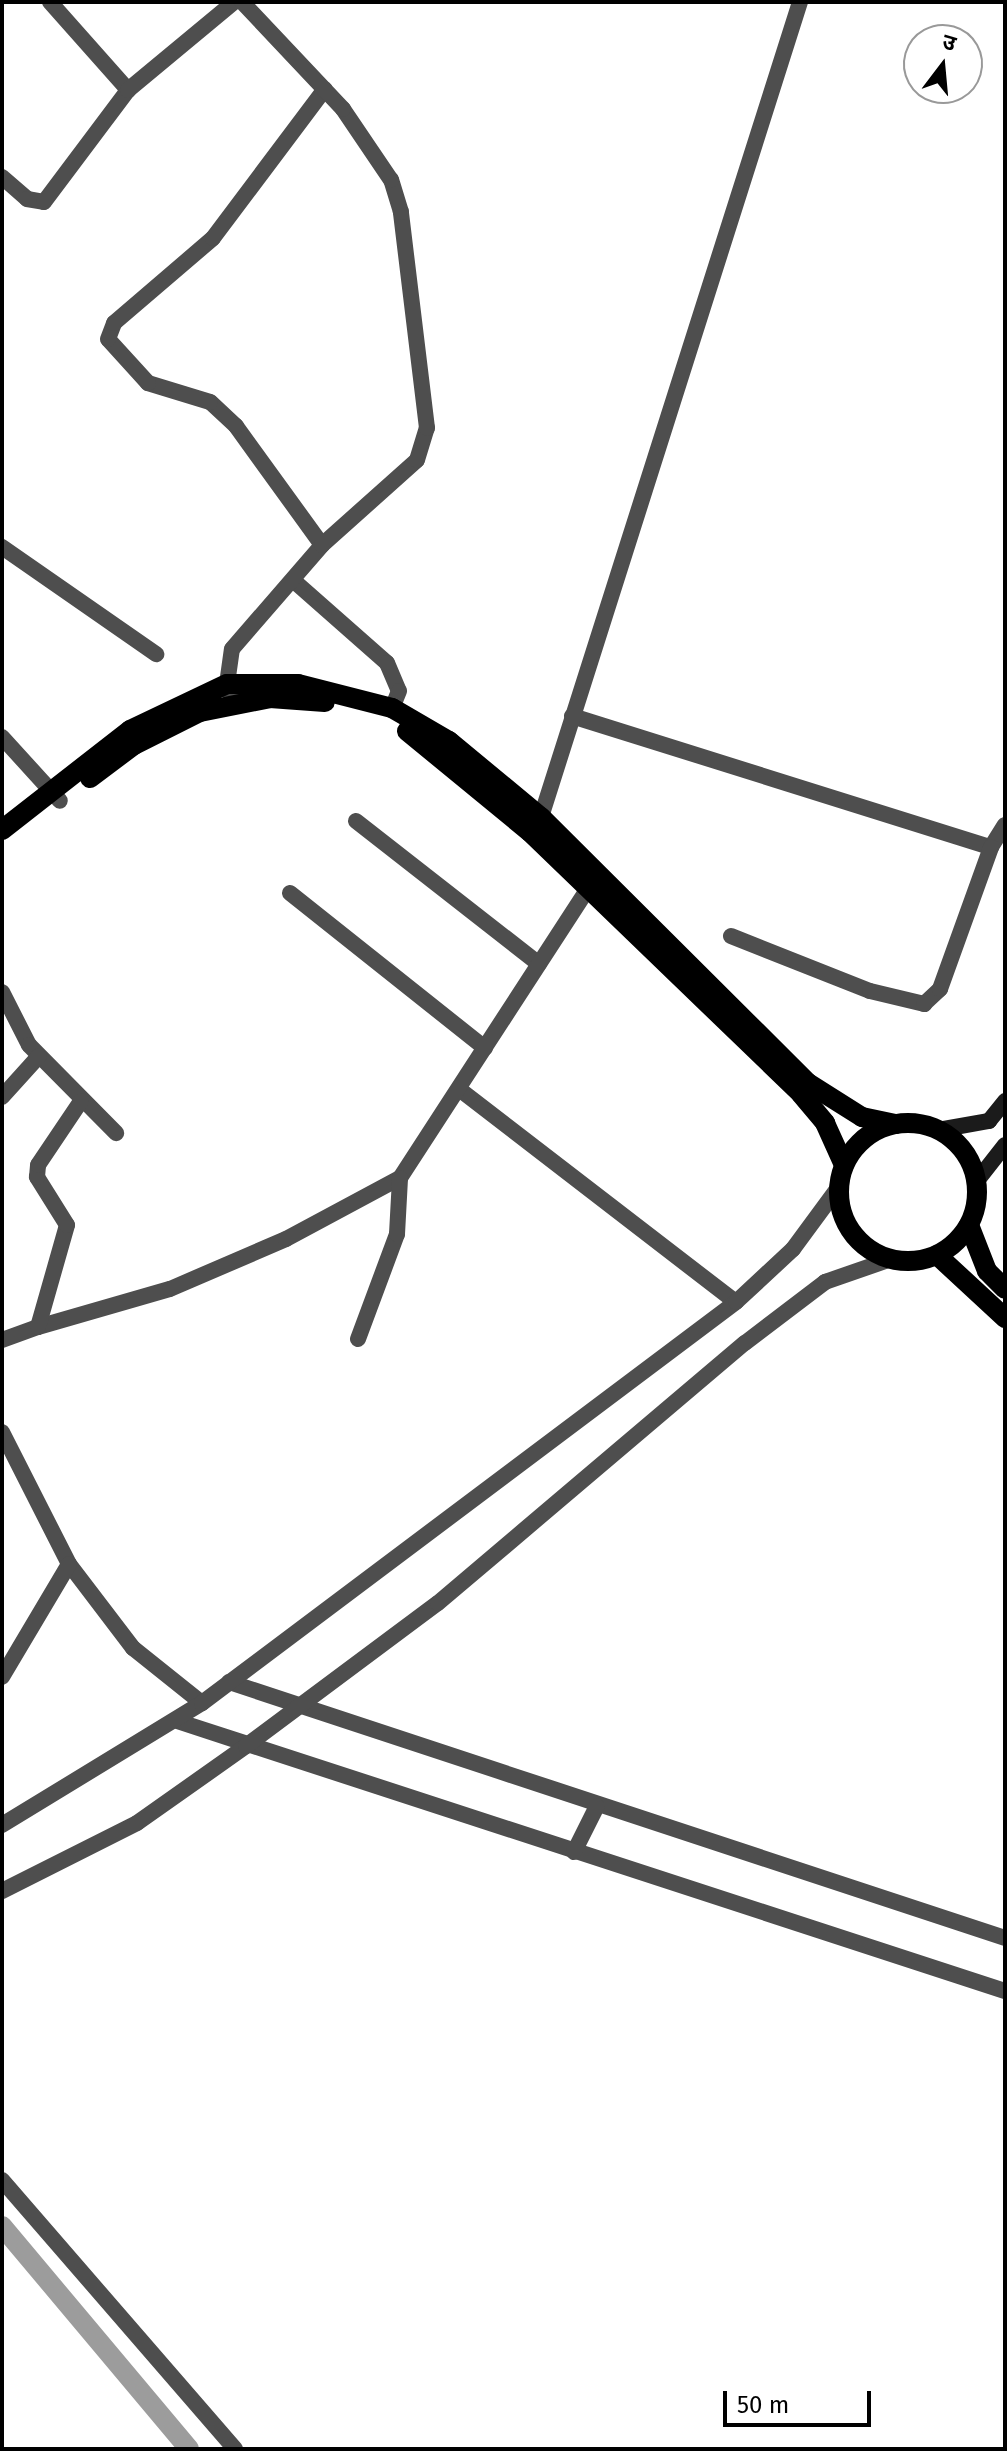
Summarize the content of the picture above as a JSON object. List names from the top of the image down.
{
  "scale_bar": "50 m",
  "north": "top"
}
